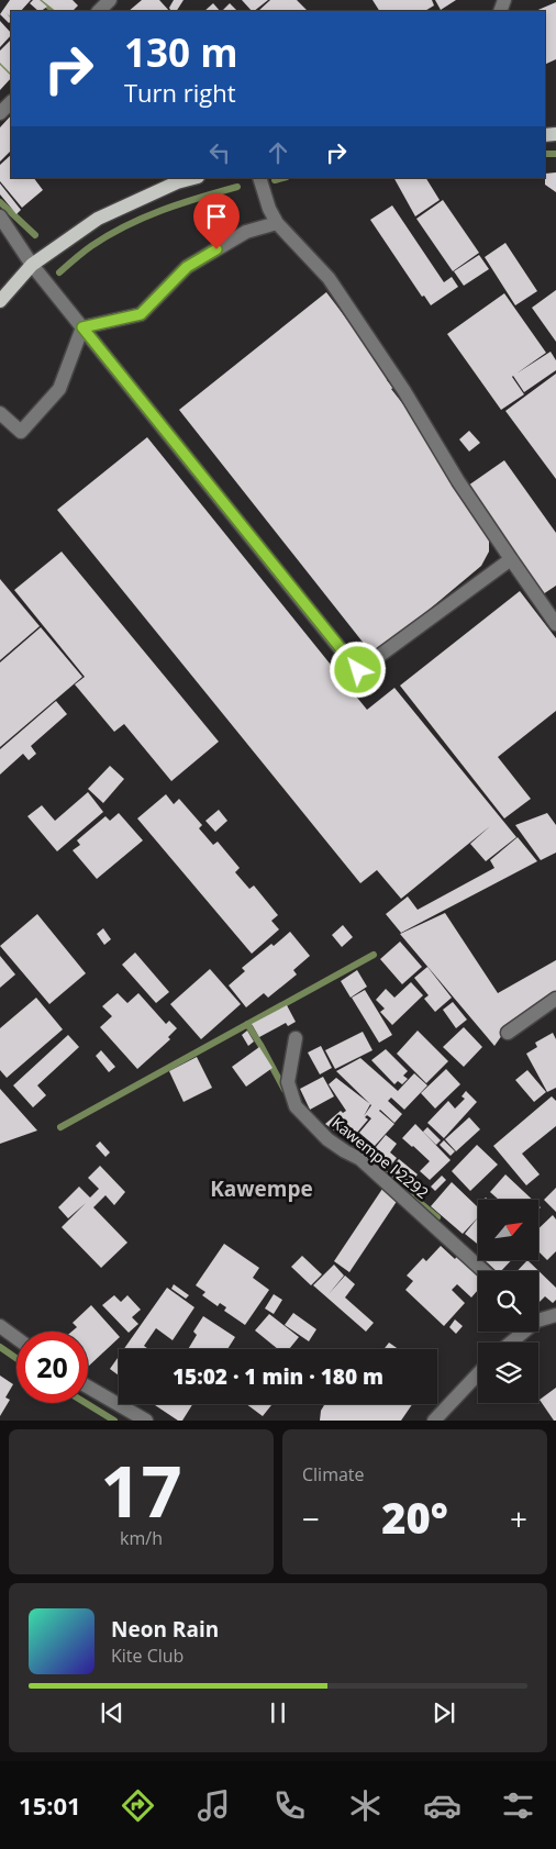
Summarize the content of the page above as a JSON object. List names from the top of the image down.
{
  "streets": {
    "street": ["Kawempe I 2292"]
  },
  "districts": ["Kawempe"],
  "north": "top right",
  "page": {
    "turn": ["130 m", "Turn right"],
    "limit": "20",
    "trip": "15:02 · 1 min · 180 m",
    "tile": [
      ["17", "km/h"],
      "Climate"
    ],
    "heat": ["−", "20°", "+"],
    "song": ["Neon Rain", "Kite Club"],
    "tabs": "15:01"
  }
}
